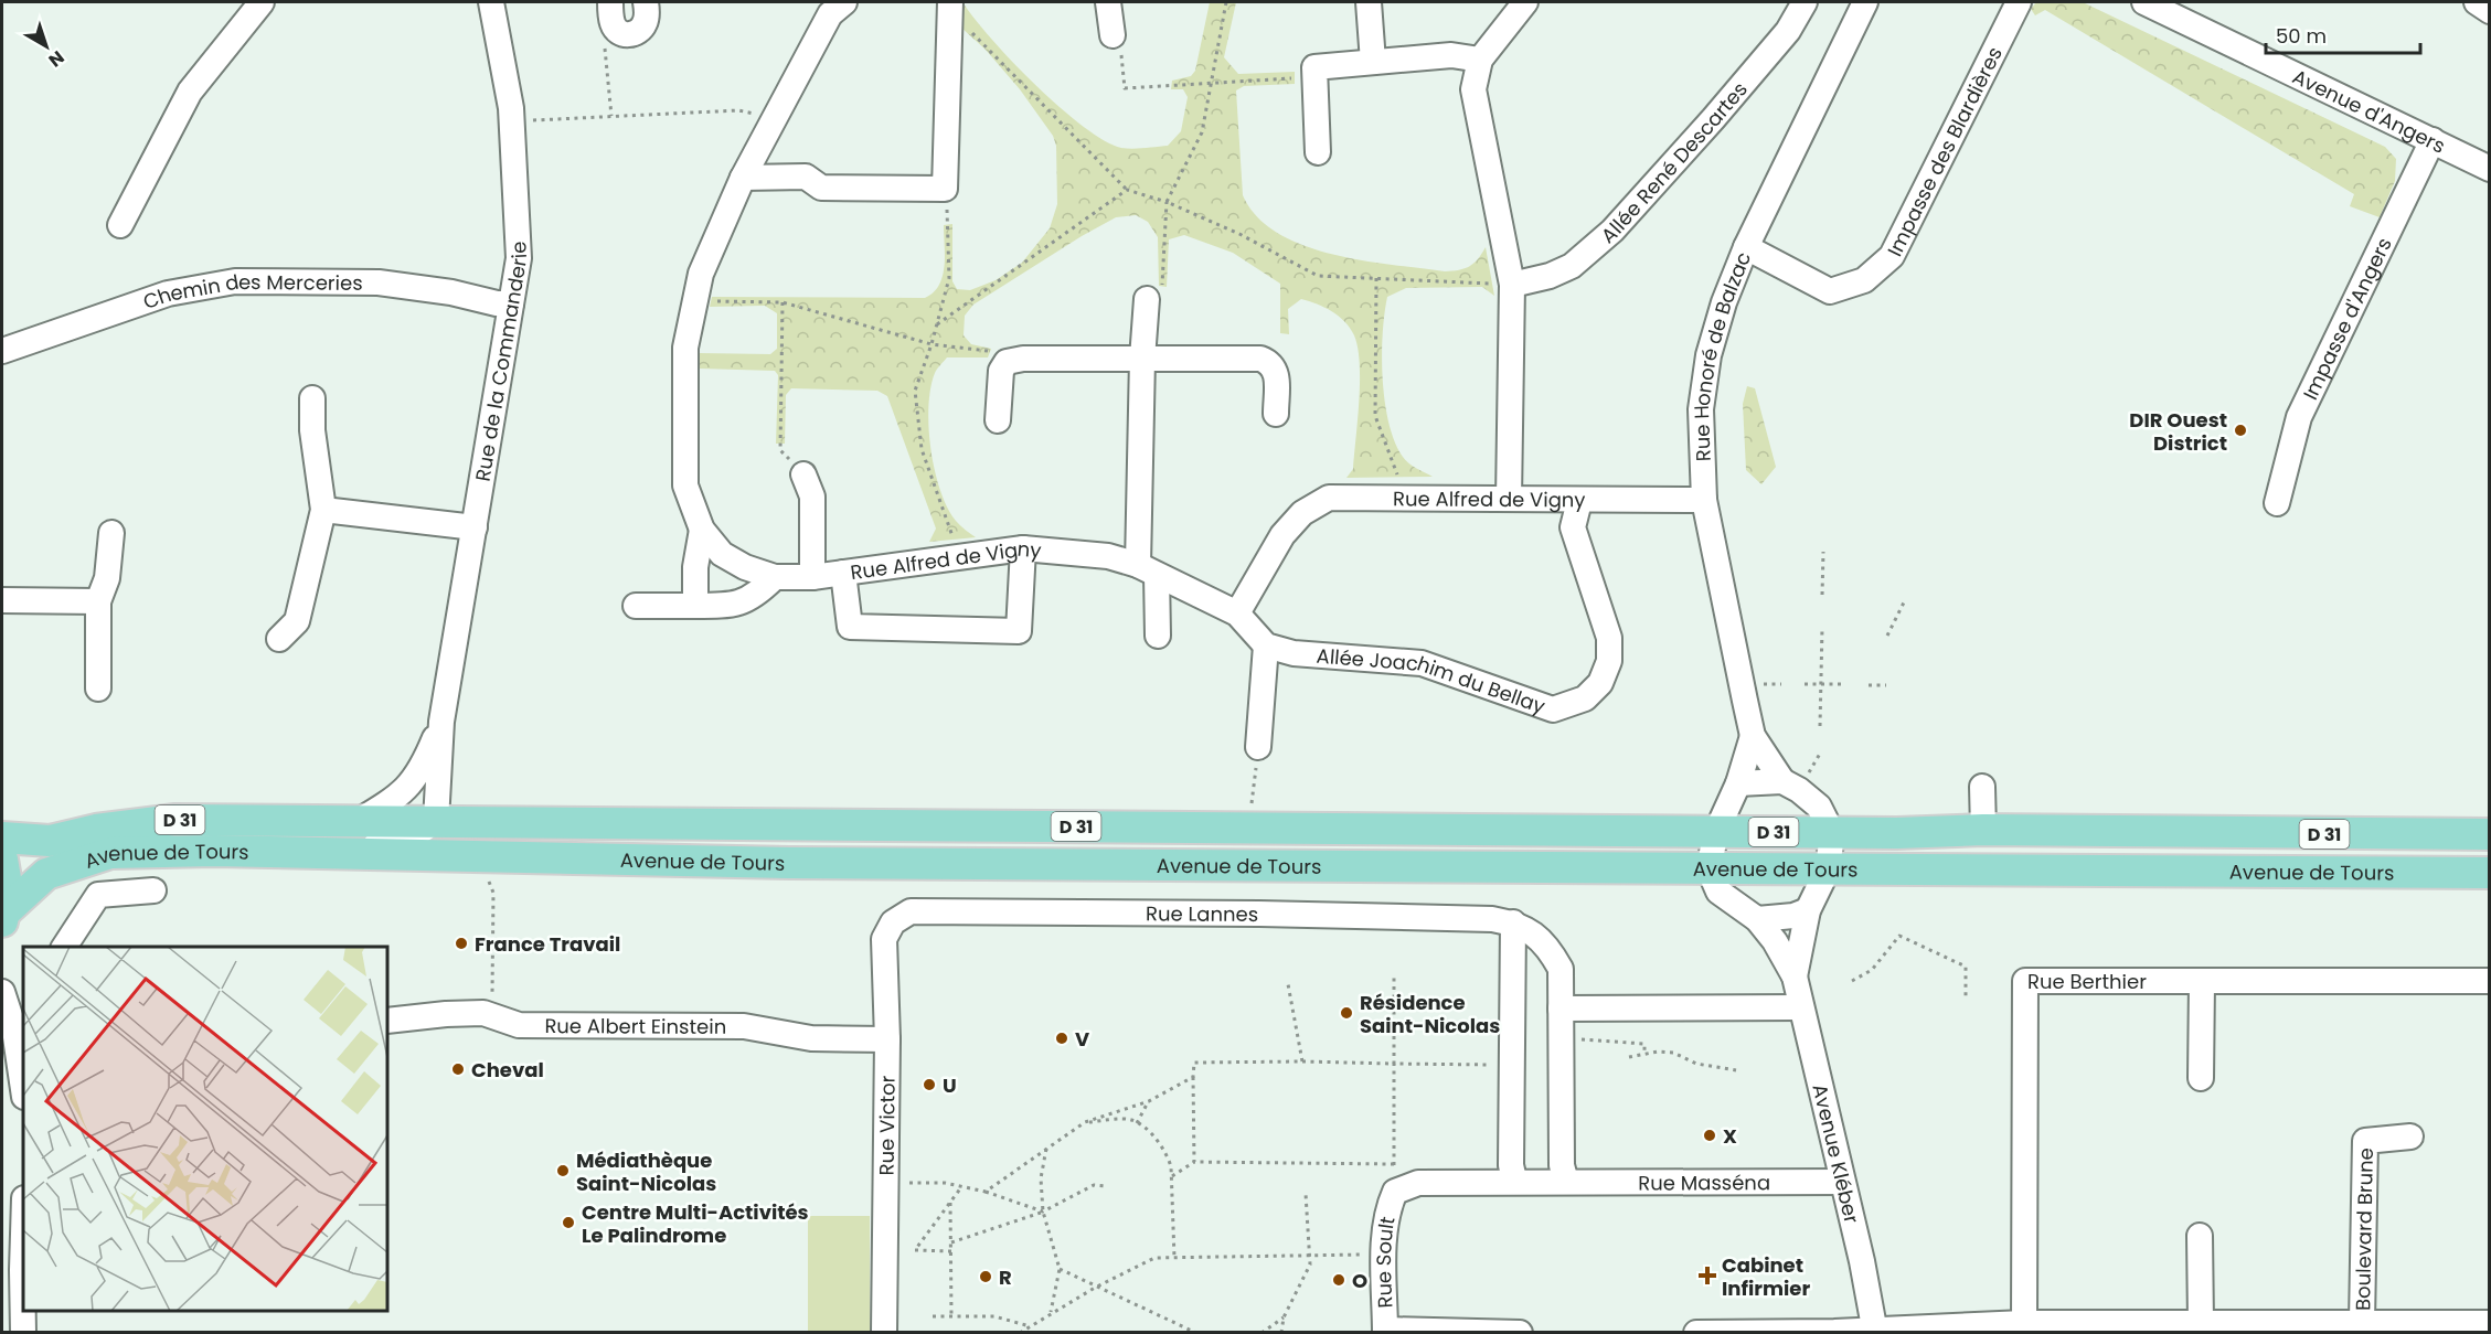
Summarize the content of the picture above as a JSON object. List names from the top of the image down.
{
  "streets": {
    "main road": ["D 31", "Avenue de Tours"],
    "street": [
      "Avenue d'Angers",
      "Impasse des Blardières",
      "Allée René Descartes",
      "Chemin des Merceries",
      "Impasse d'Angers",
      "Rue Honoré de Balzac",
      "Rue de la Commanderie",
      "Rue Alfred de Vigny",
      "Allée Joachim du Bellay",
      "Rue Lannes",
      "Rue Berthier",
      "Rue Albert Einstein",
      "Rue Victor",
      "Avenue Kléber",
      "Rue Masséna",
      "Boulevard Brune",
      "Rue Soult"
    ]
  },
  "crossings": [
    ["Avenue d'Angers", "Impasse d'Angers"],
    ["Impasse des Blardières", "Rue Honoré de Balzac"],
    ["Chemin des Merceries", "Rue de la Commanderie"],
    ["Rue Honoré de Balzac", "Rue Alfred de Vigny"],
    ["Rue de la Commanderie", "Avenue de Tours"],
    ["Rue Alfred de Vigny", "Allée Joachim du Bellay"],
    ["Rue Lannes", "Rue Victor"],
    ["Rue Lannes", "Rue Masséna"],
    ["Rue Berthier", "Boulevard Brune"],
    ["Rue Albert Einstein", "Rue Victor"],
    ["Avenue Kléber", "Rue Masséna"],
    ["Avenue Kléber", "Boulevard Brune"],
    ["Rue Masséna", "Rue Soult"]
  ],
  "places": {
    "other": [
      "DIR Ouest District",
      "France Travail",
      "Résidence Saint-Nicolas",
      "V",
      "Cheval",
      "U",
      "X",
      "Médiathèque Saint-Nicolas",
      "Centre Multi-Activités Le Palindrome",
      "R",
      "O"
    ],
    "health": ["Cabinet Infirmier"]
  },
  "scale_bar": "50 m",
  "north": "bottom right"
}
